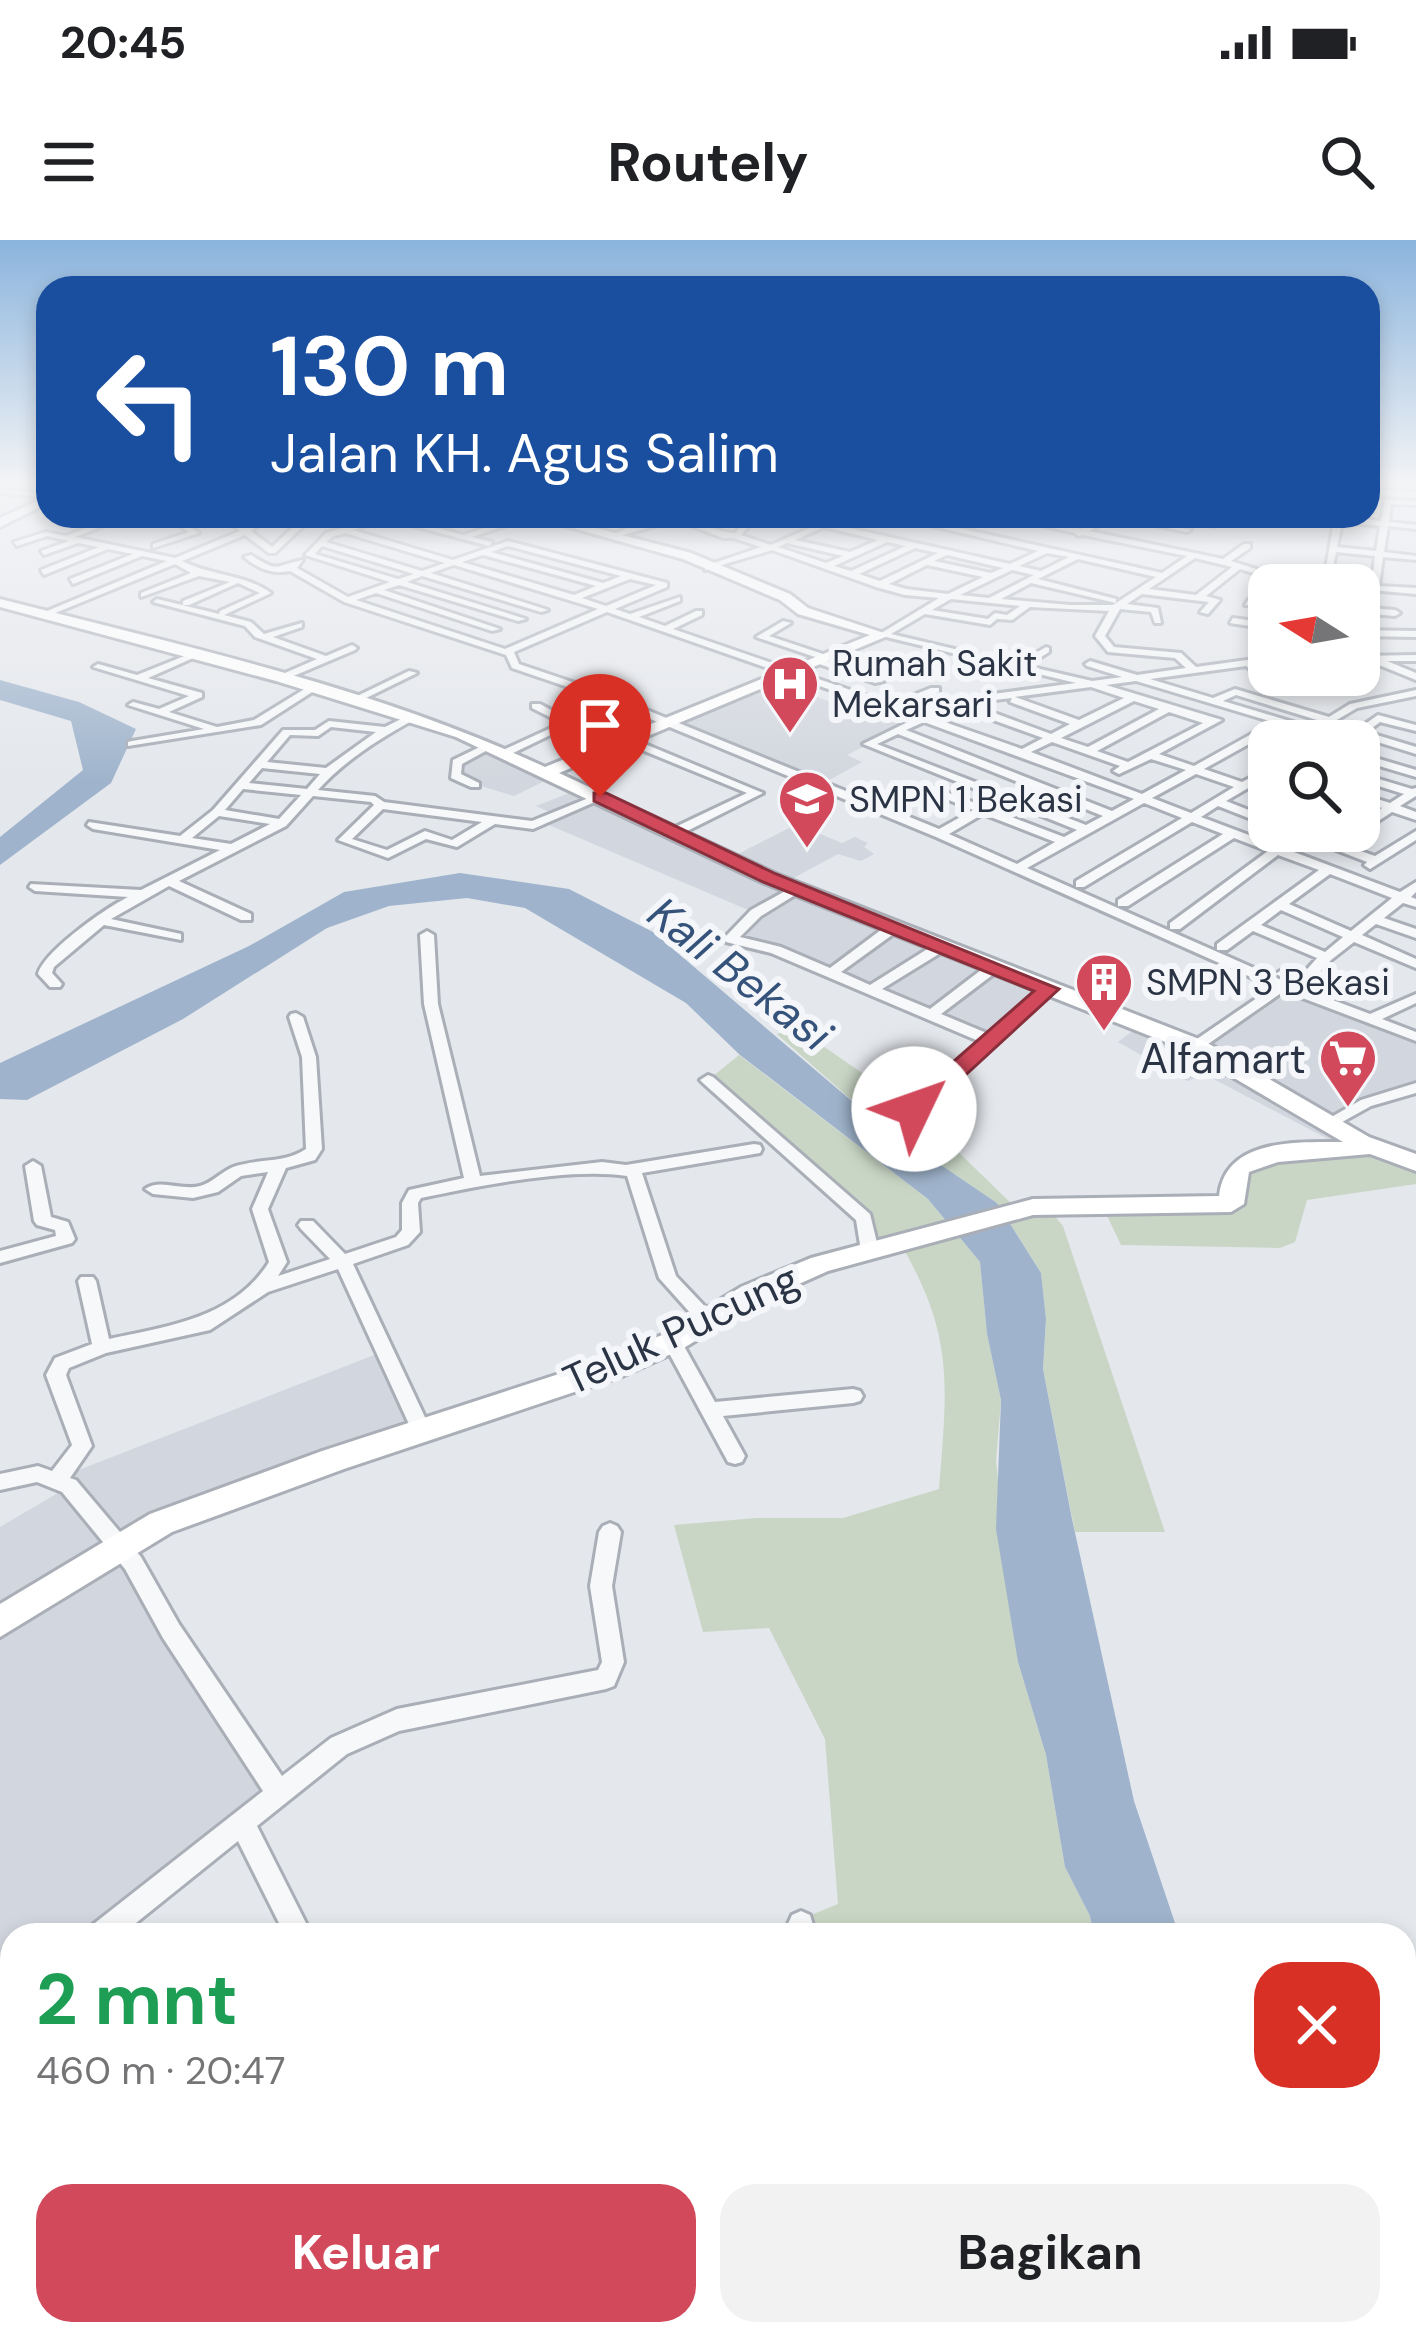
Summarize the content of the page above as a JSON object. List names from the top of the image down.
{
  "streets": {
    "street": ["Teluk Pucung"]
  },
  "water": ["Kali Bekasi"],
  "places": {
    "hospital": ["Rumah Sakit Mekarsari"],
    "school or university": ["SMPN 1 Bekasi"],
    "building": ["SMPN 3 Bekasi"],
    "supermarket": ["Alfamart"]
  },
  "north": "left",
  "page": {
    "status": "20:45",
    "header": "Routely",
    "turn": ["130 m", "Jalan KH. Agus Salim"],
    "heading": ["2 mnt", "460 m · 20:47"],
    "buttons": ["Keluar", "Bagikan"]
  }
}
